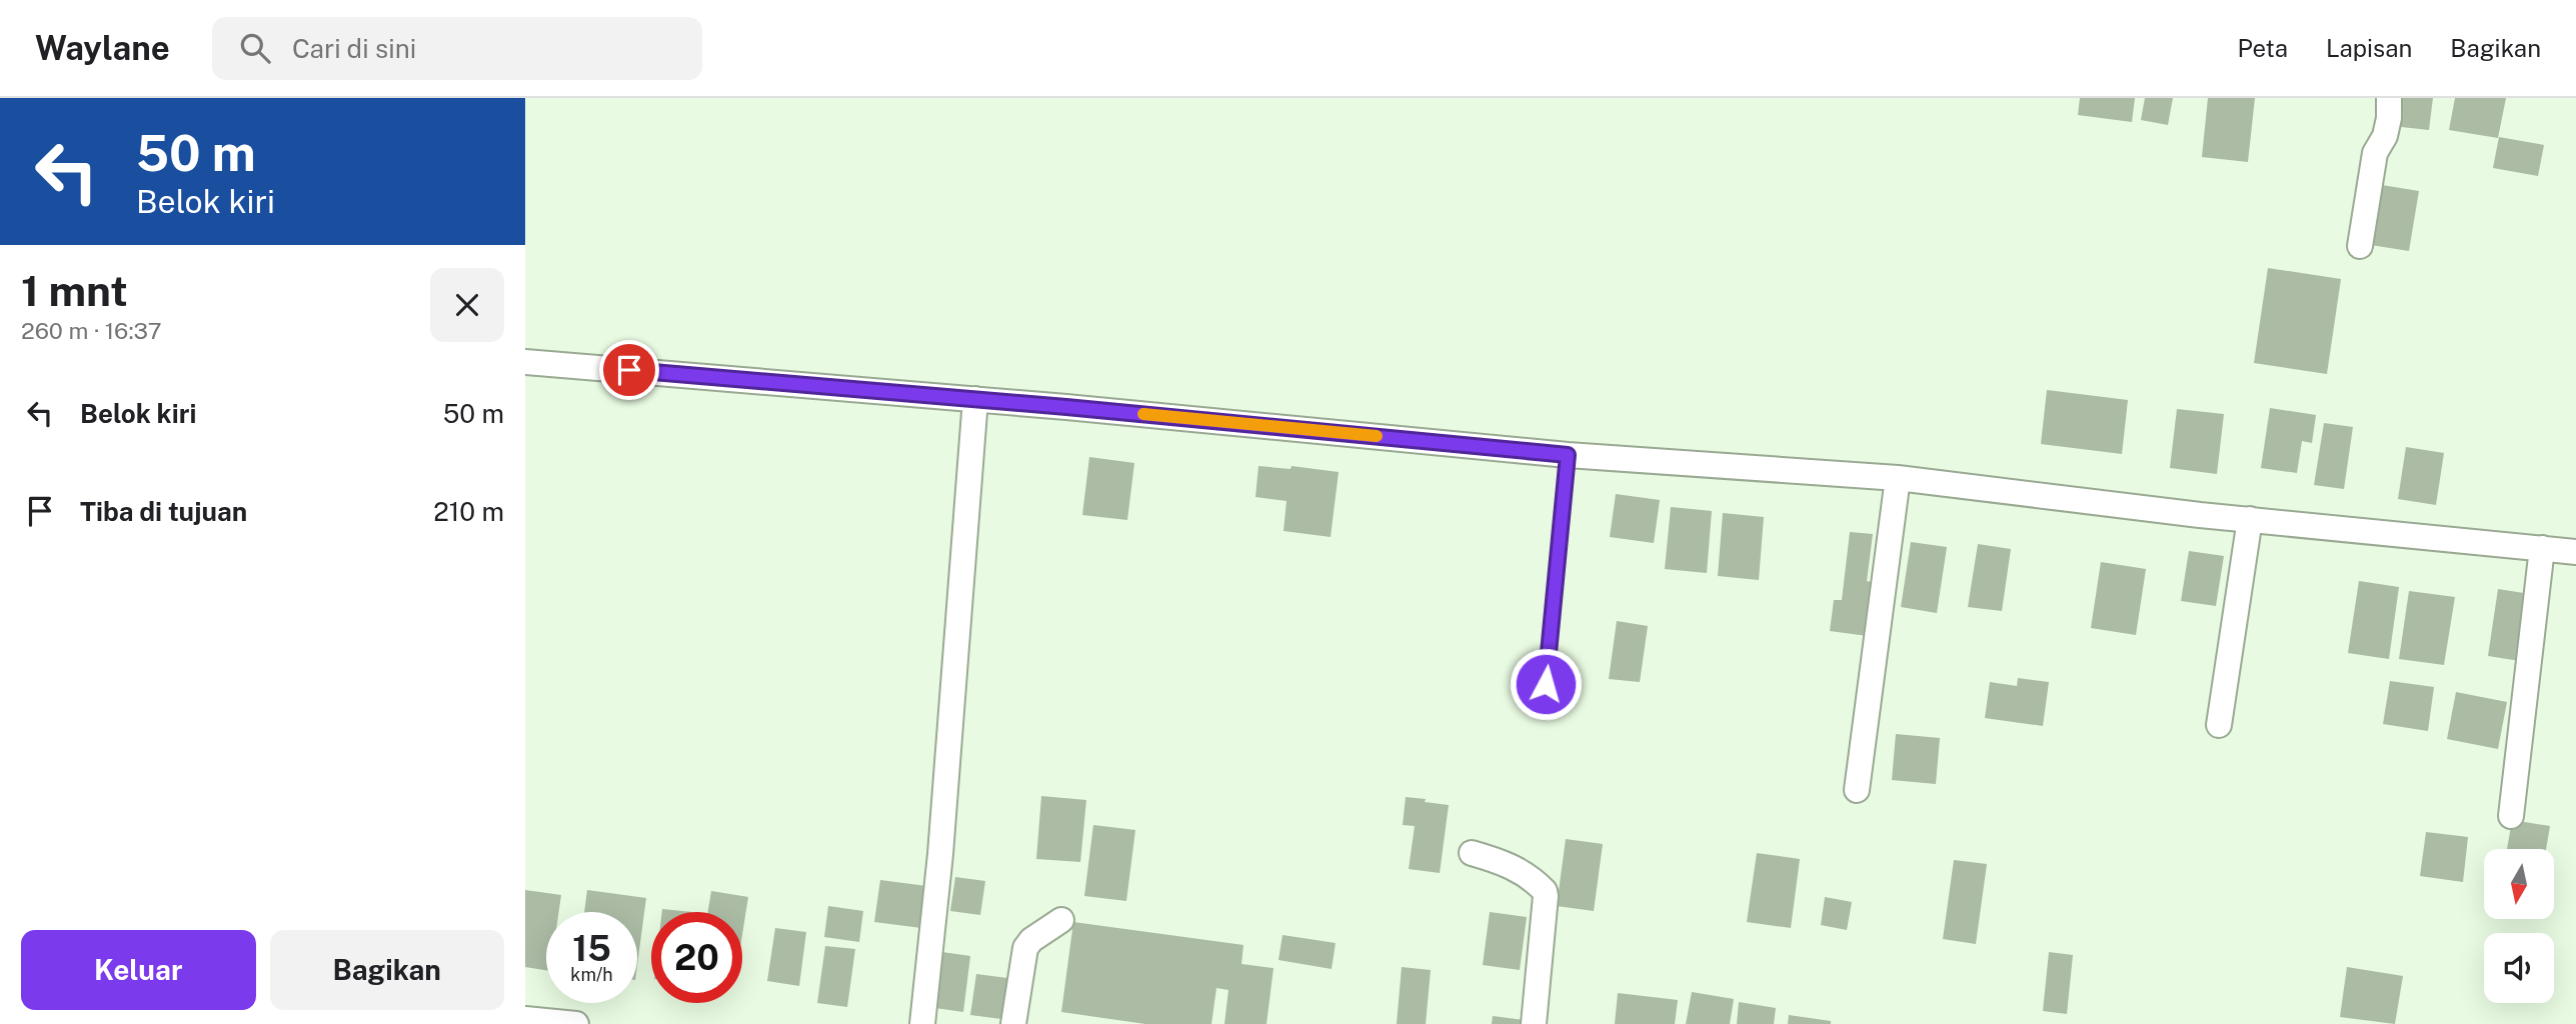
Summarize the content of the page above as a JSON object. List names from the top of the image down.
{
  "north": "bottom",
  "page": {
    "header": "Waylane",
    "search": "Cari di sini",
    "nav": ["Peta", "Lapisan", "Bagikan"],
    "turn": ["50 m", "Belok kiri"],
    "heading": ["1 mnt", "260 m · 16:37"],
    "list": [
      {
        "name": "Belok kiri",
        "value": "50 m"
      },
      {
        "name": "Tiba di tujuan",
        "value": "210 m"
      }
    ],
    "speed": "15 km/h",
    "limit": "20",
    "buttons": ["Keluar", "Bagikan"]
  }
}
